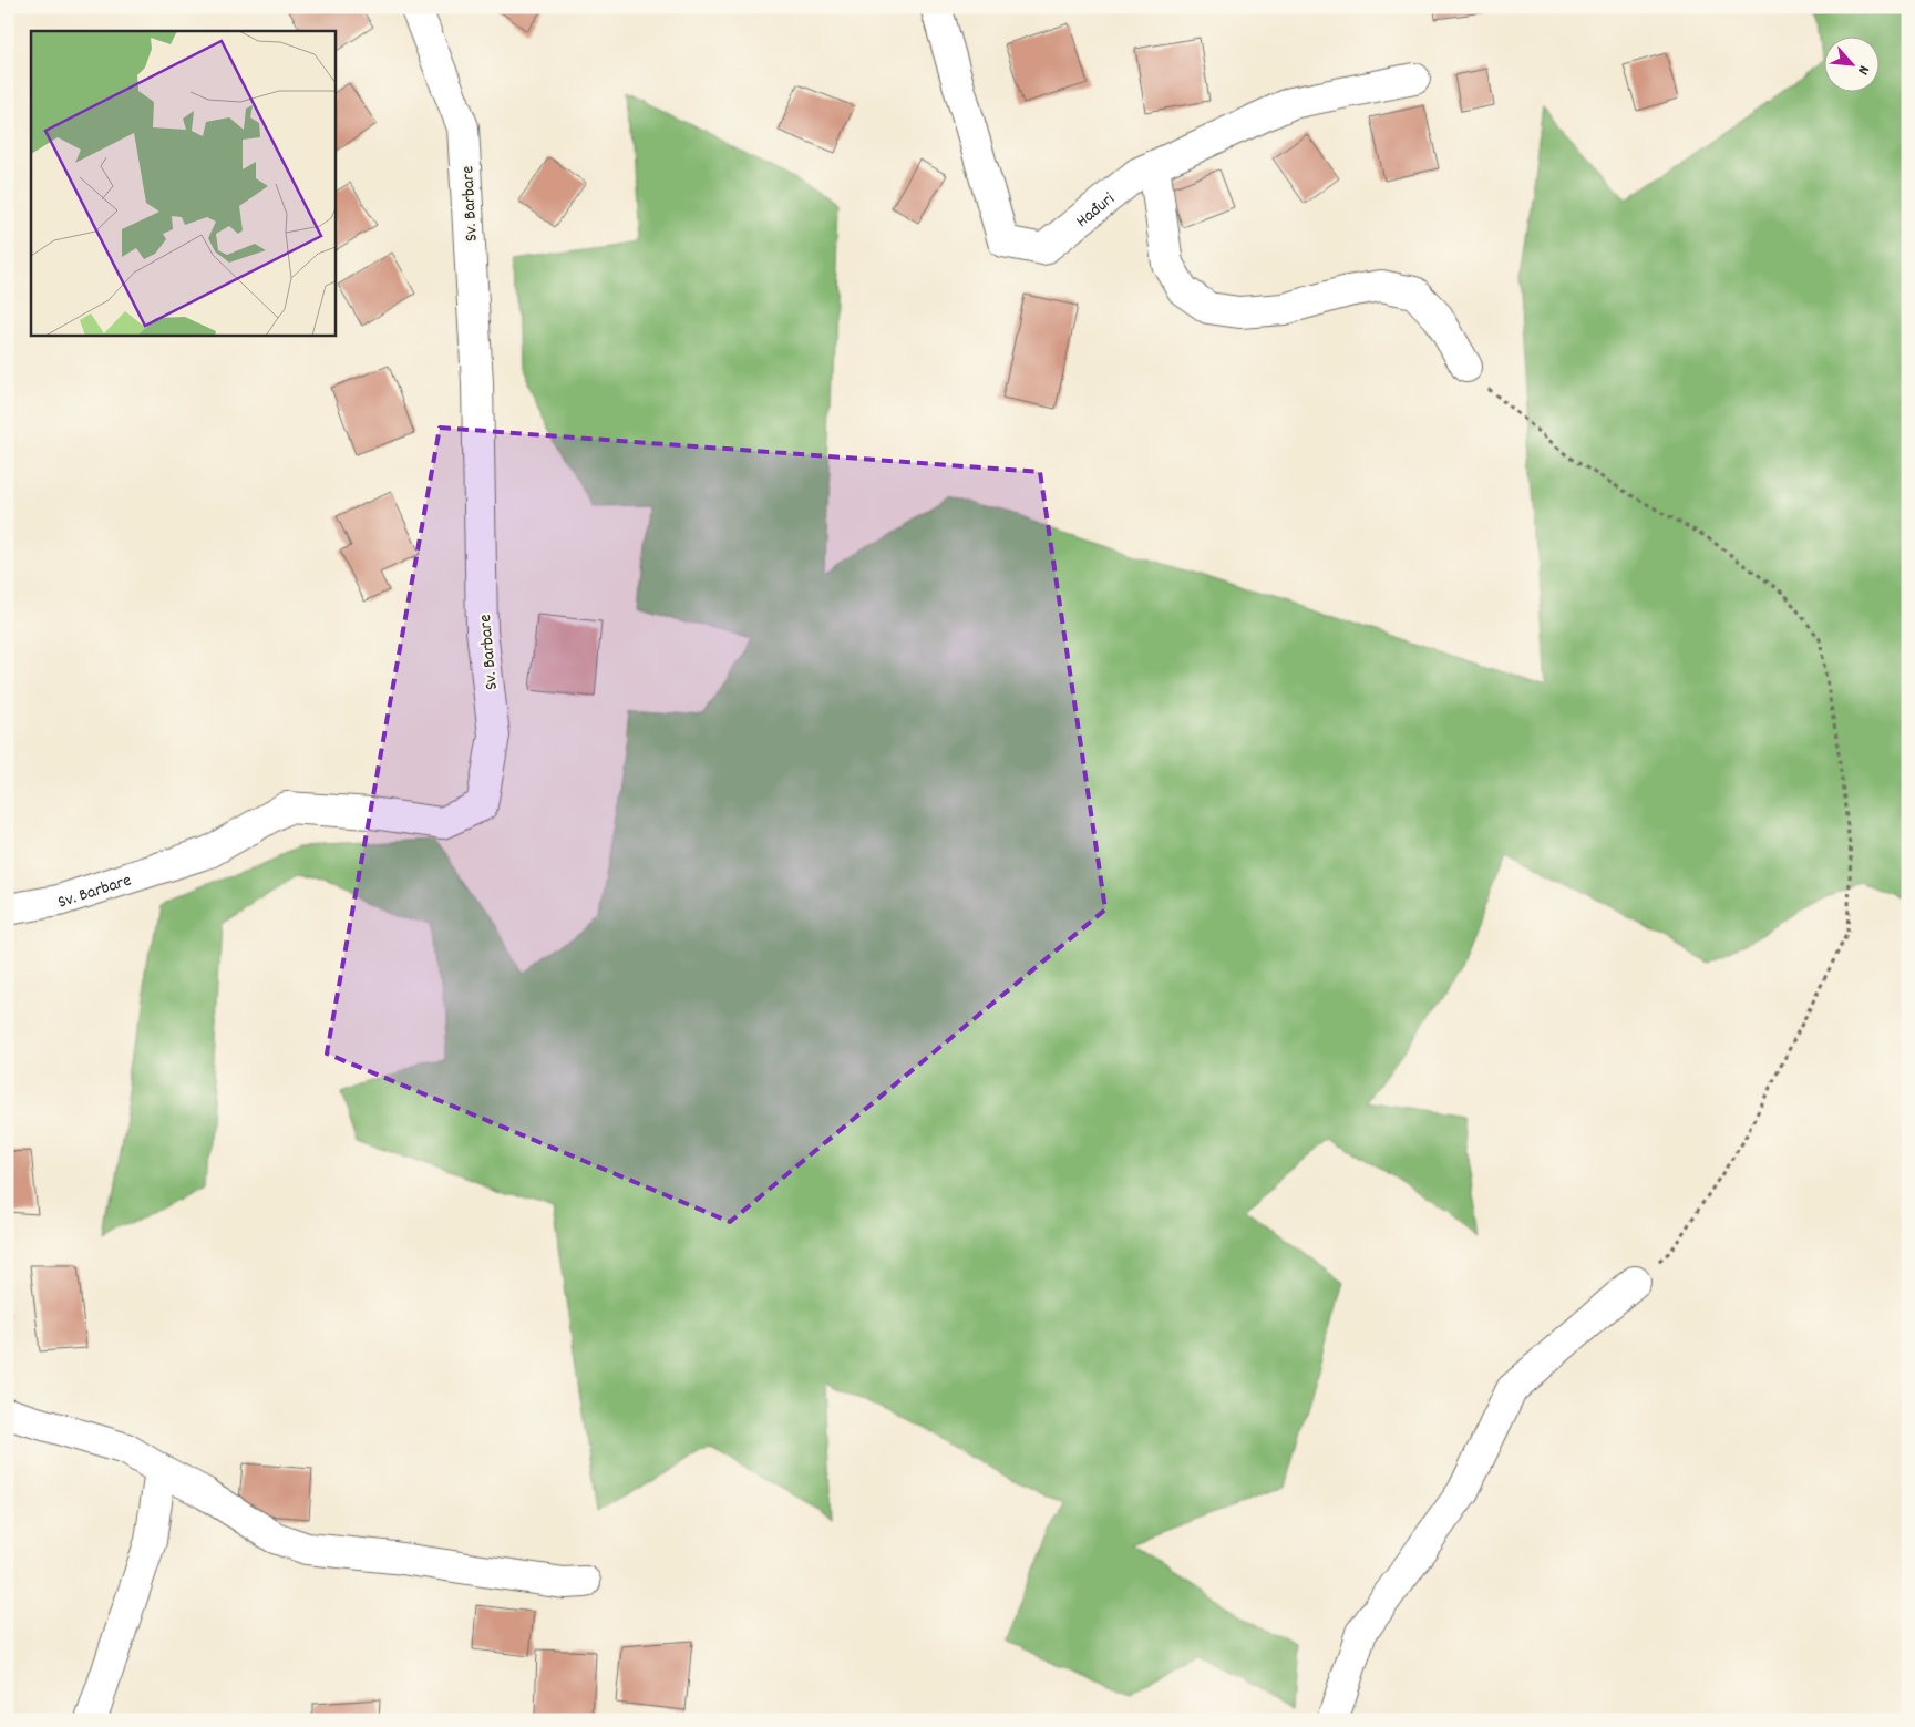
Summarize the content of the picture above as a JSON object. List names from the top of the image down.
{
  "streets": {
    "street": ["Sv. Barbare", "Hađuri"]
  },
  "north": "bottom right"
}
